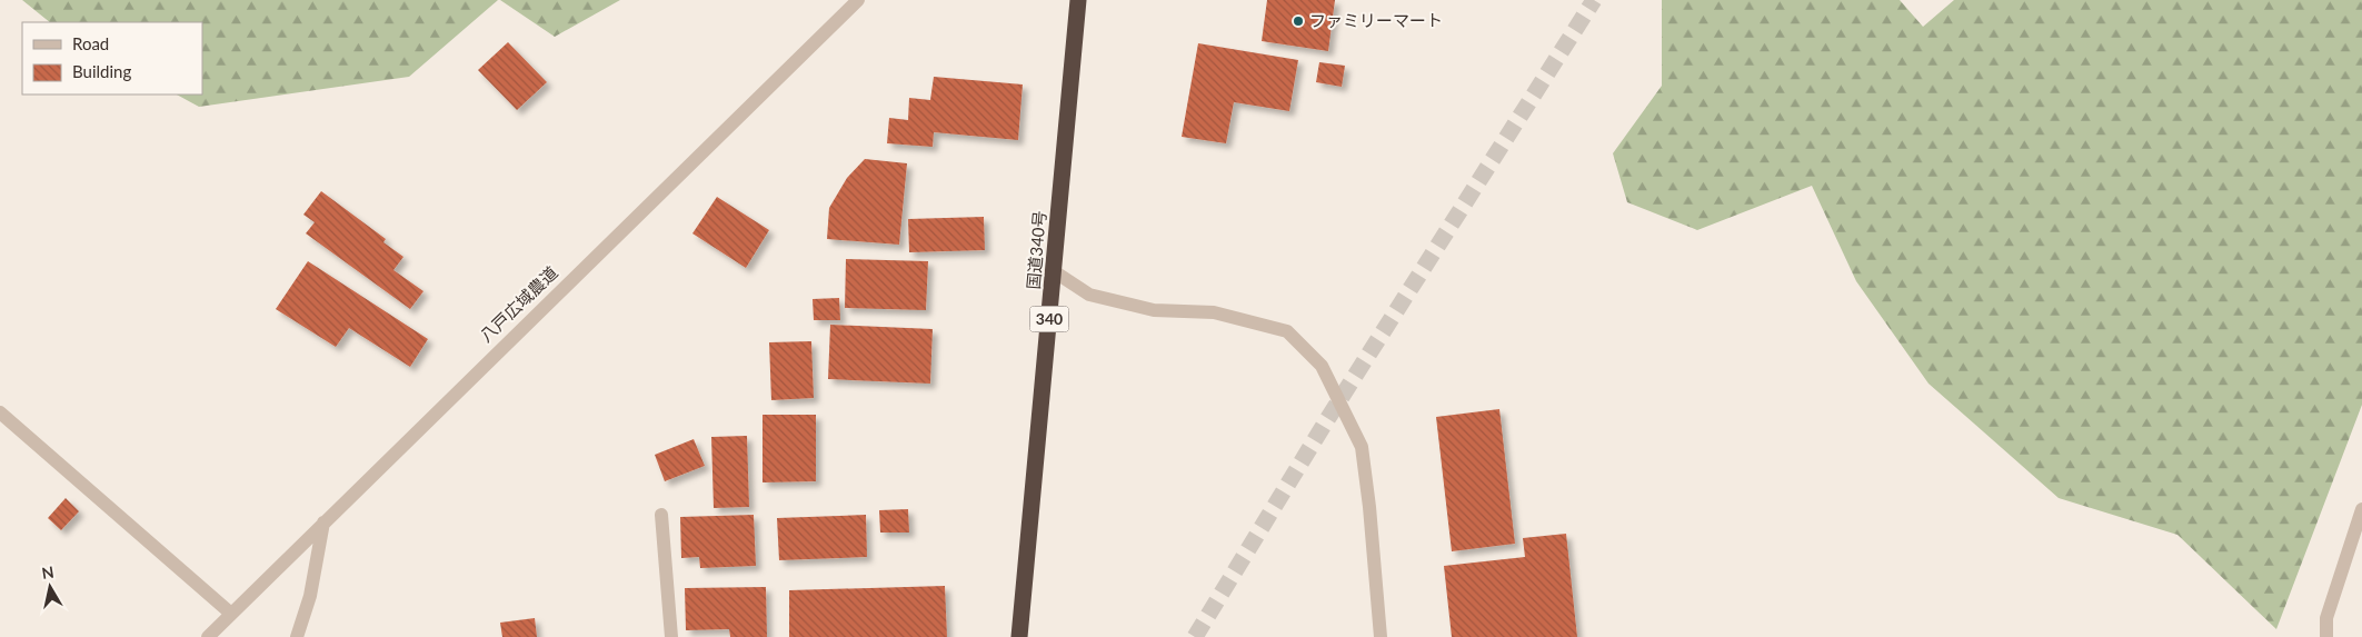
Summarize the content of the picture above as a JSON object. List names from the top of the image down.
{
  "streets": {
    "highway": ["国道340号", "340"],
    "street": ["八戸広域農道"]
  },
  "places": ["ファミリーマート"],
  "legend": ["Road", "Building"],
  "north": "top"
}
